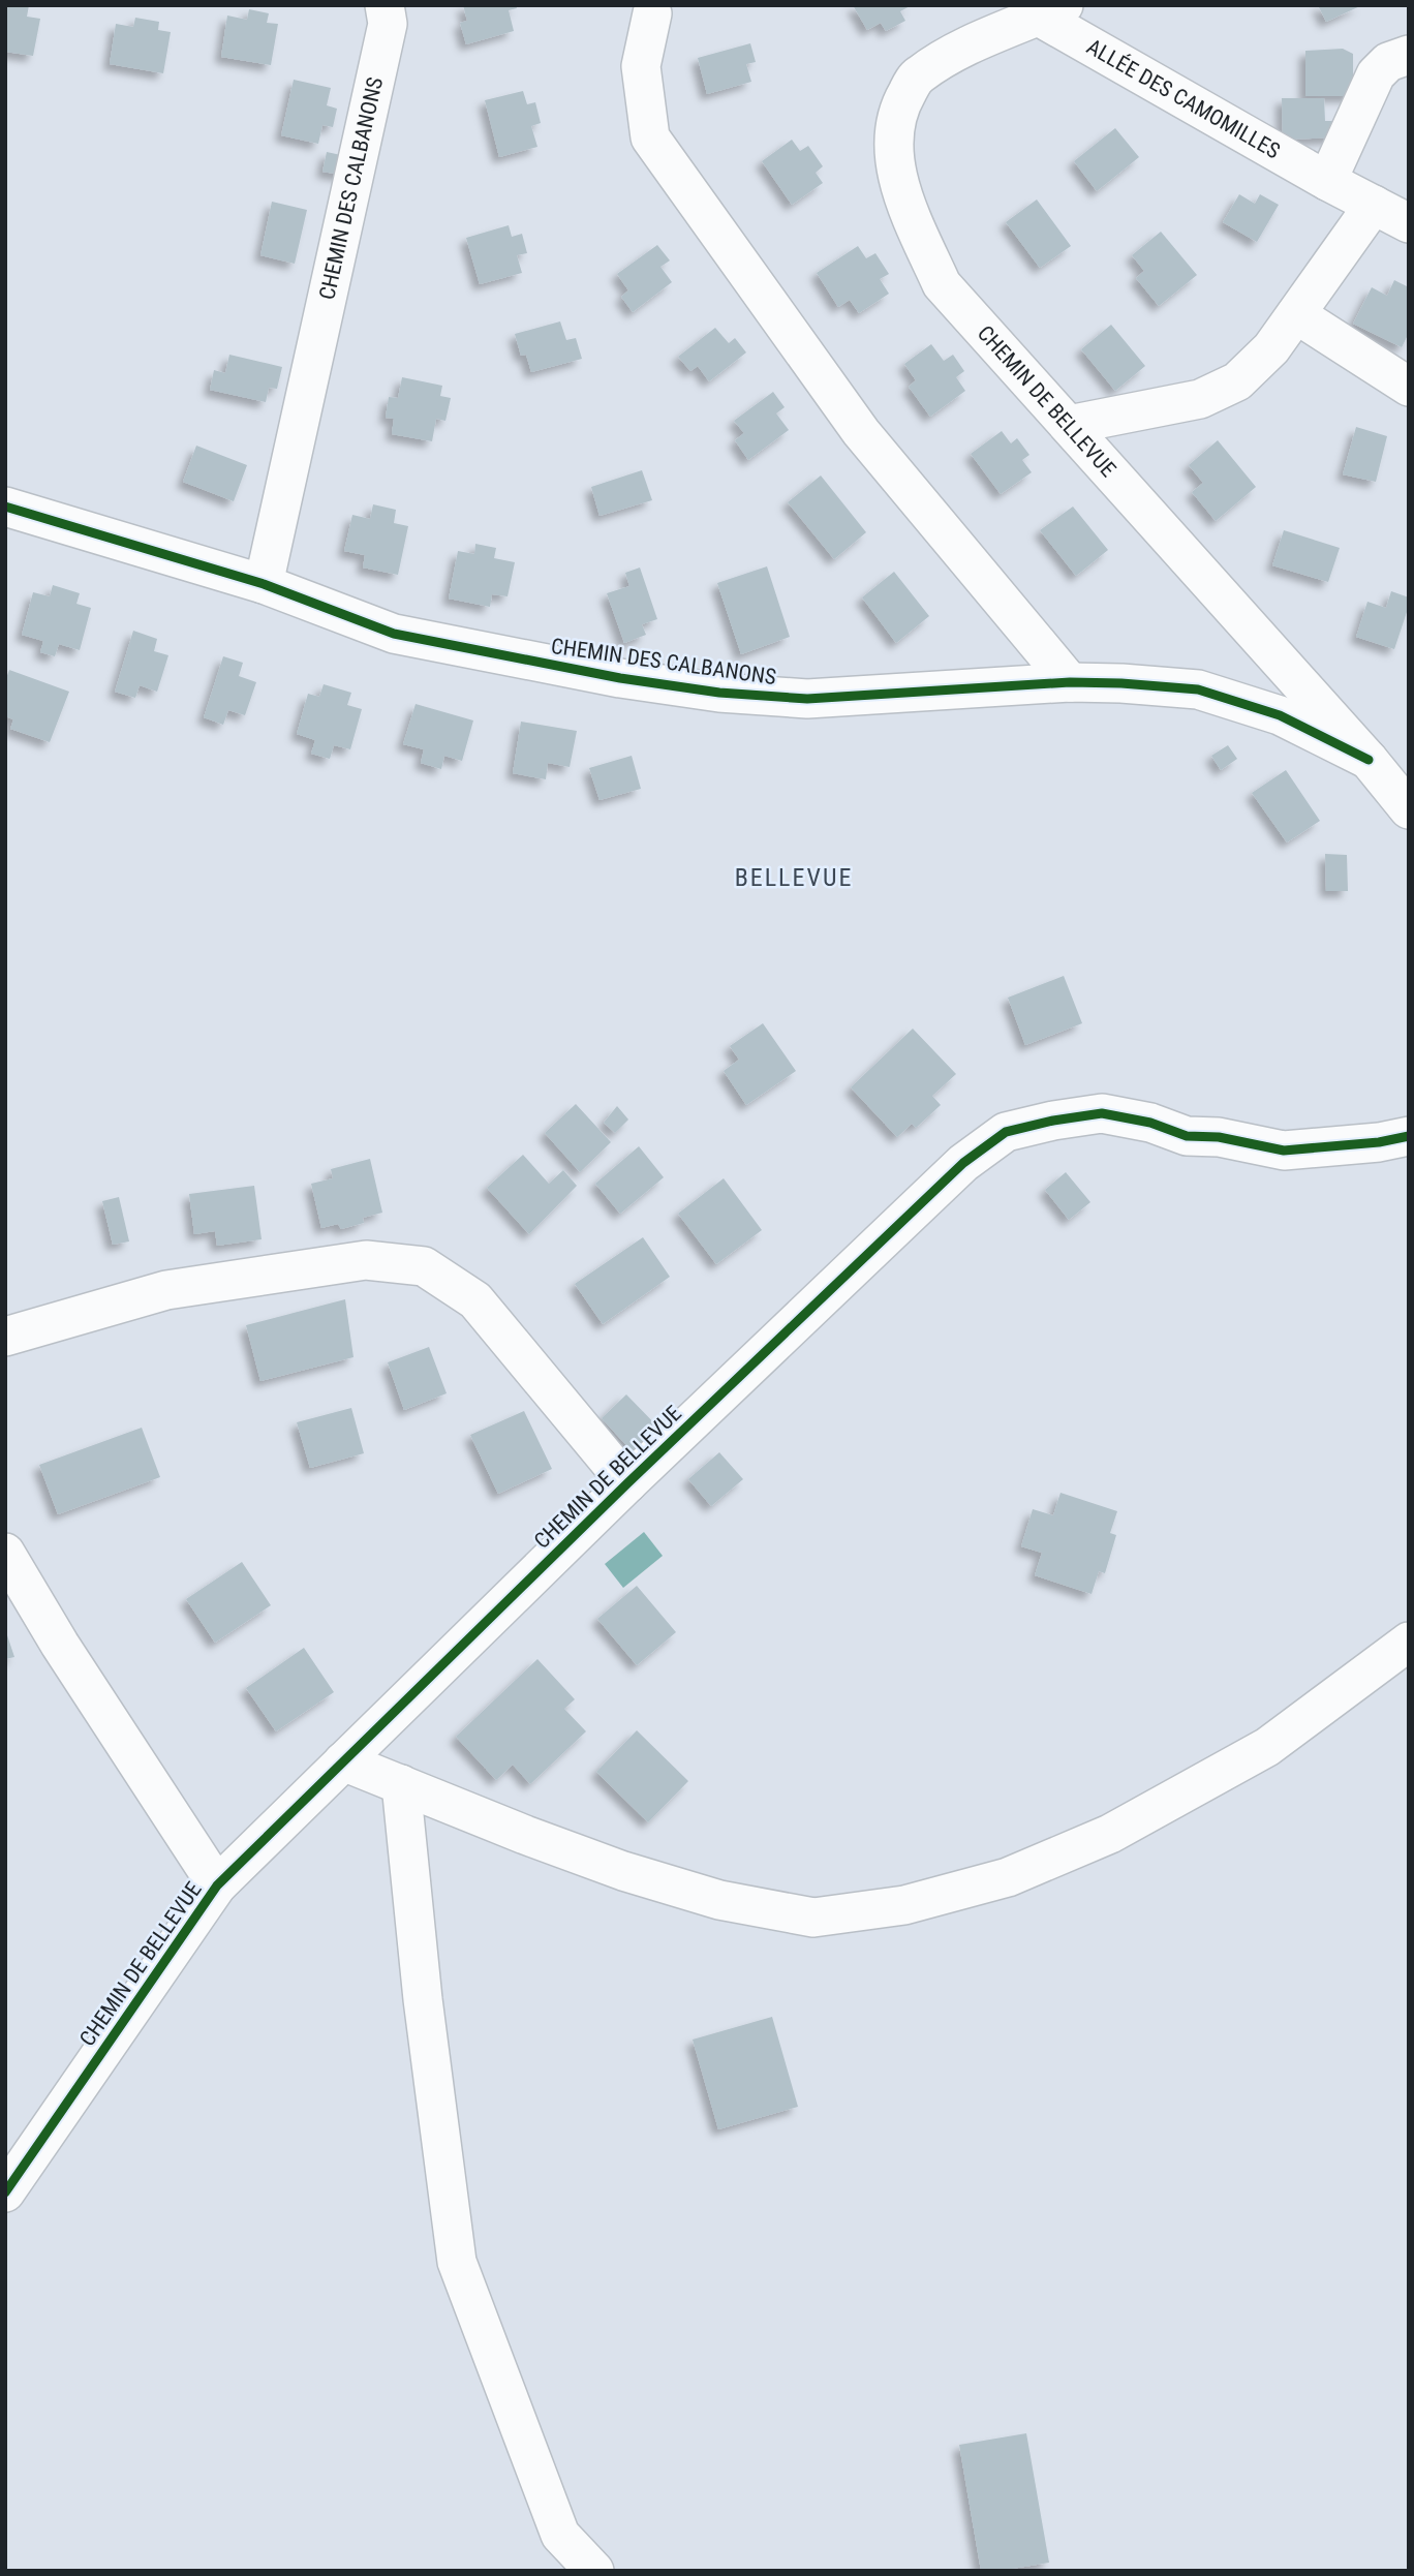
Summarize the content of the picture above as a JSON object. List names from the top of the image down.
{
  "streets": {
    "street": ["ALLÉE DES CAMOMILLES", "CHEMIN DES CALBANONS", "CHEMIN DE BELLEVUE"]
  },
  "crossings": [
    ["ALLÉE DES CAMOMILLES", "CHEMIN DE BELLEVUE"],
    ["CHEMIN DES CALBANONS", "CHEMIN DE BELLEVUE"]
  ],
  "districts": ["BELLEVUE"]
}
